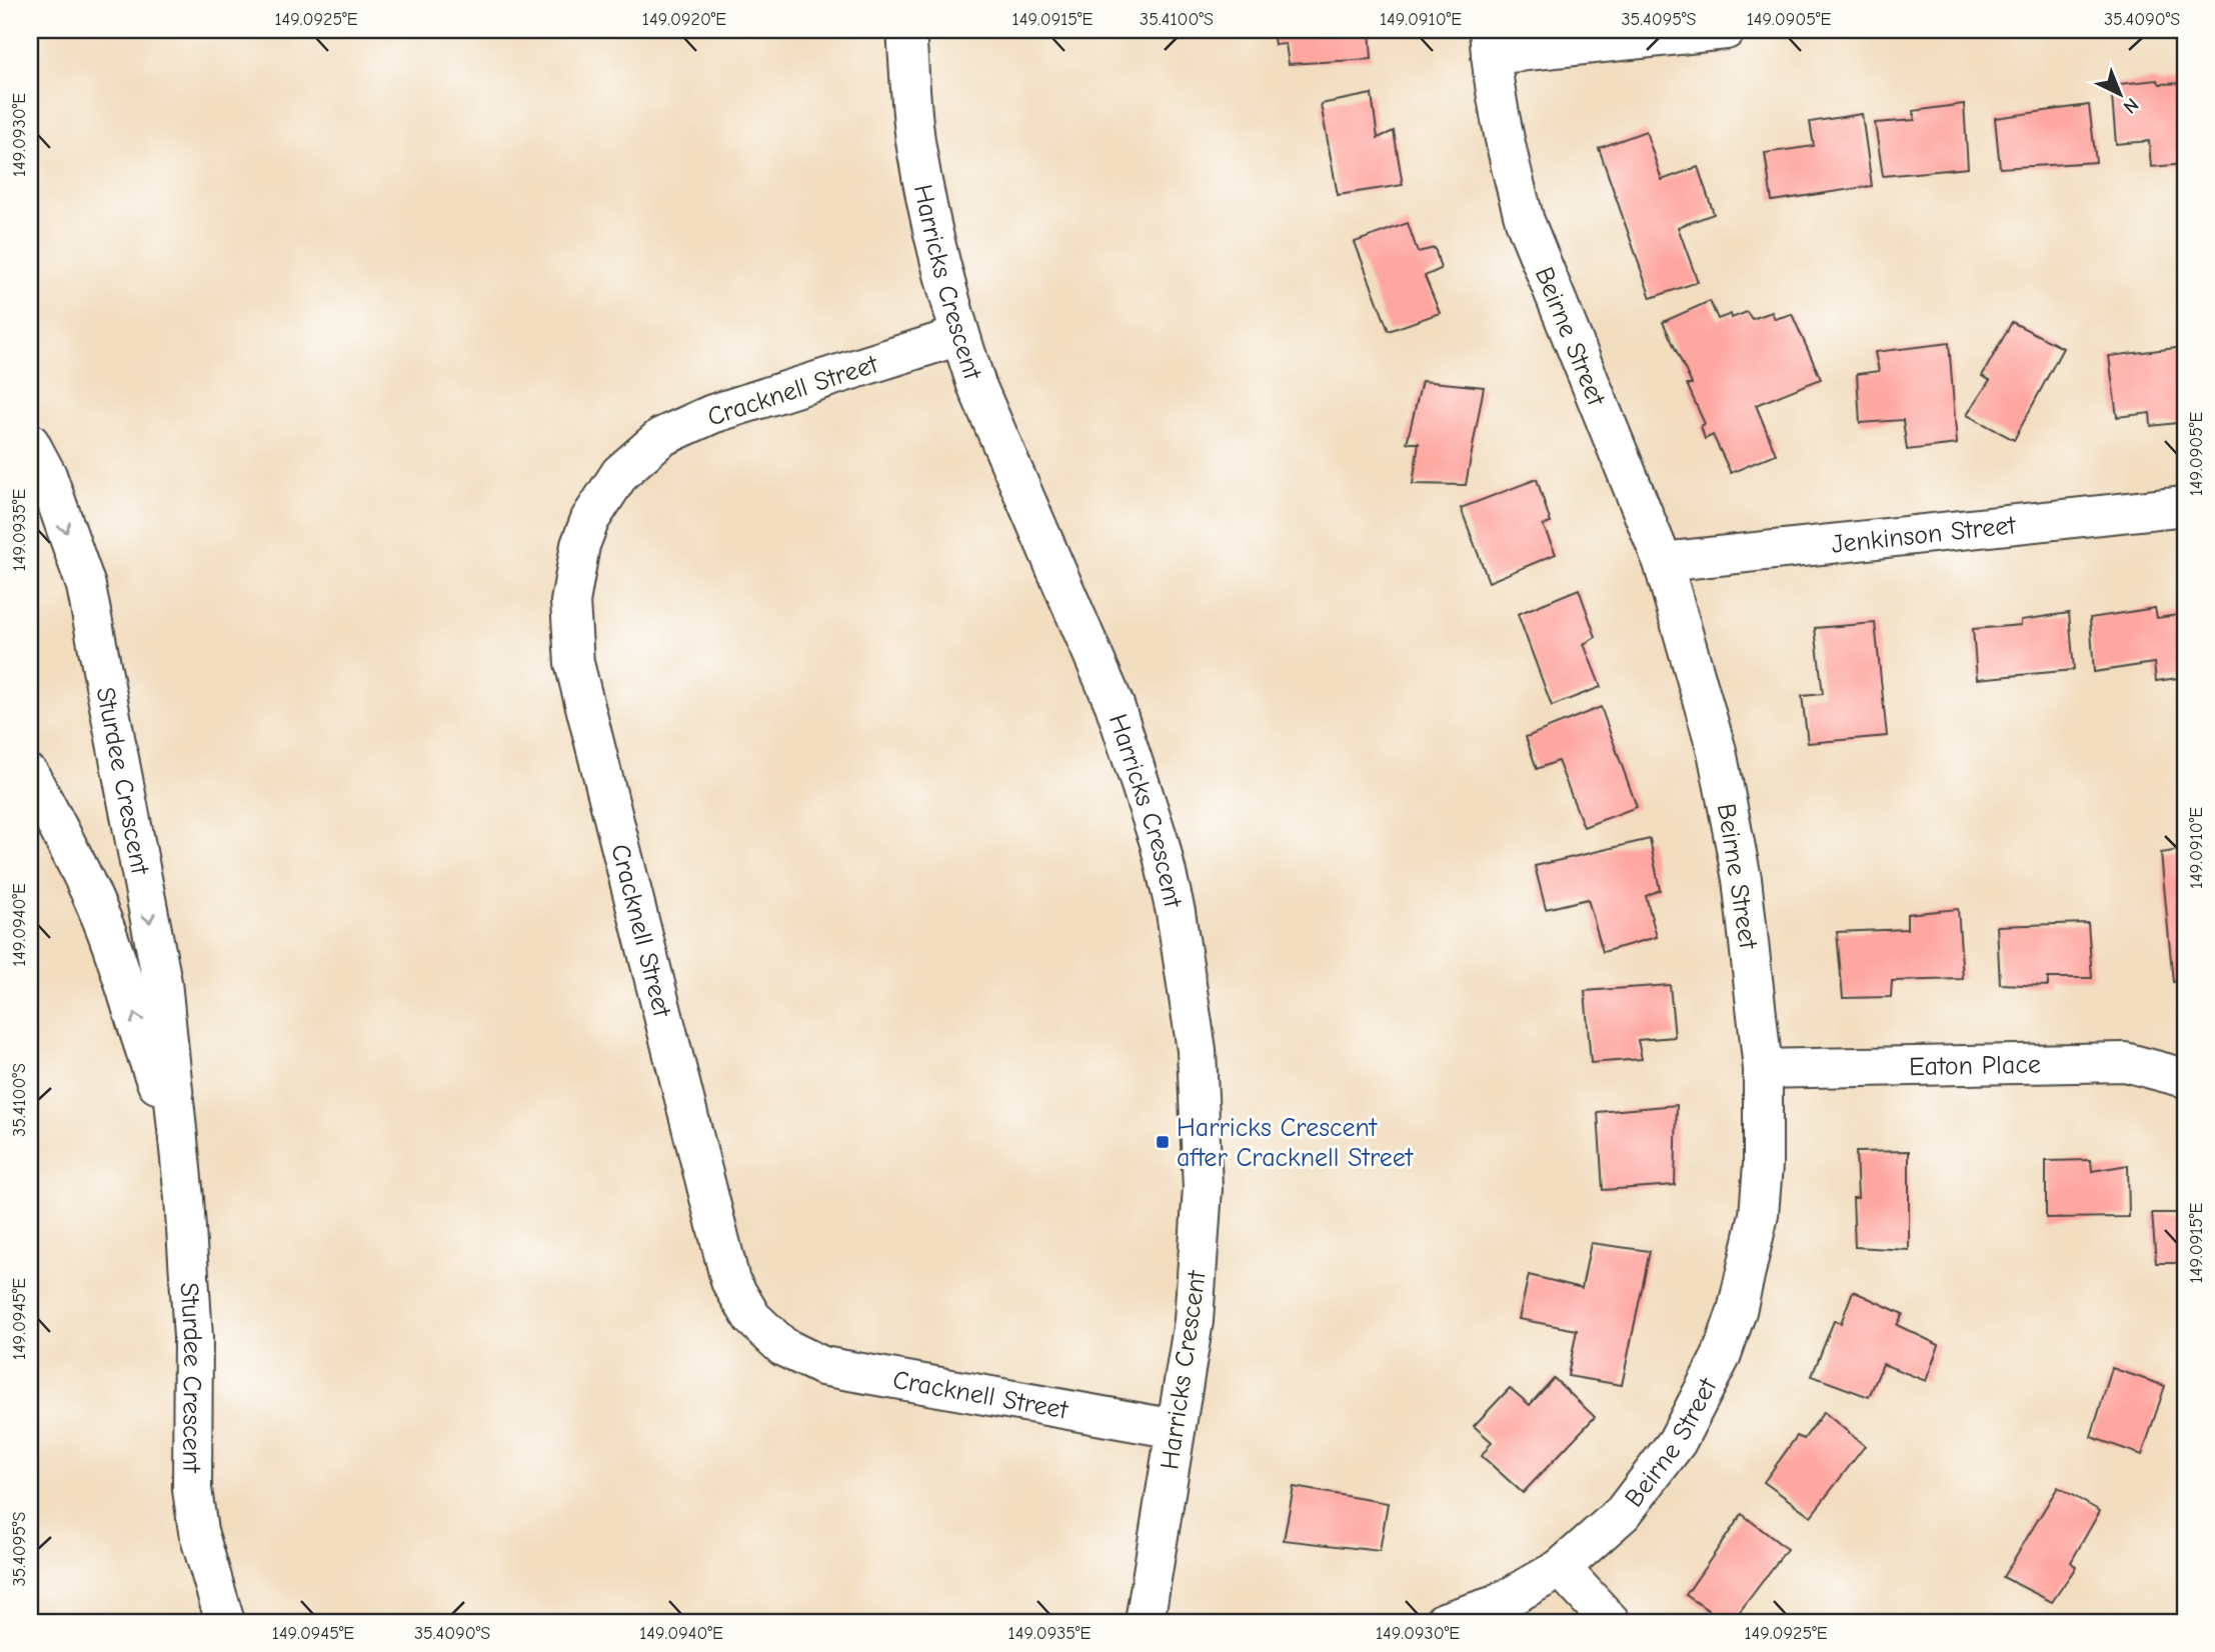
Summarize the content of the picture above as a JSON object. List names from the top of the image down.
{
  "streets": {
    "street": [
      "Harricks Crescent",
      "Beirne Street",
      "Cracknell Street",
      "Jenkinson Street",
      "Sturdee Crescent",
      "Eaton Place"
    ]
  },
  "crossings": [
    ["Harricks Crescent", "Cracknell Street"],
    ["Beirne Street", "Jenkinson Street"],
    ["Beirne Street", "Eaton Place"]
  ],
  "places": {
    "transit": ["Harricks Crescent after Cracknell Street"]
  },
  "north": "bottom right",
  "coordinates": [
    "149.0925°E",
    "149.0920°E",
    "149.0915°E",
    "35.4100°S",
    "149.0910°E",
    "35.4095°S",
    "149.0905°E",
    "35.4090°S",
    "149.0930°E",
    "149.0935°E",
    "149.0940°E",
    "149.0945°E"
  ]
}
